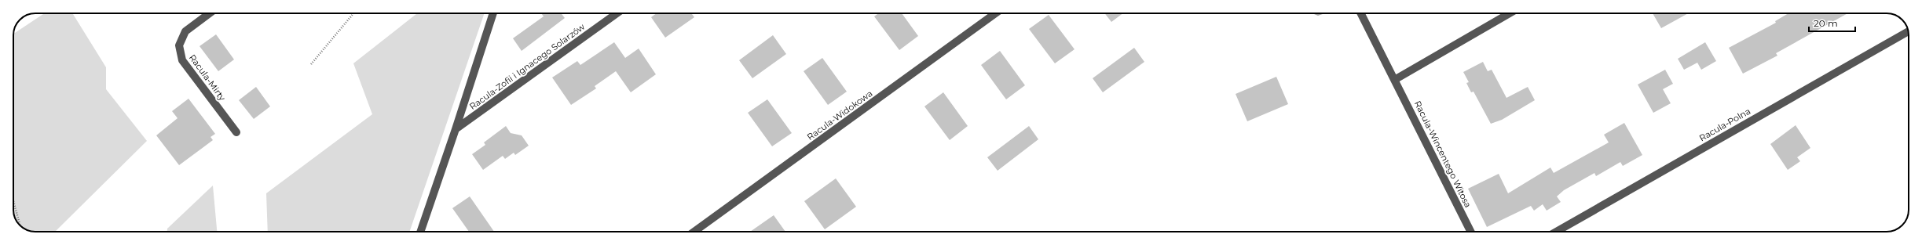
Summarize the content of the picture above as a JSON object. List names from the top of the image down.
{
  "streets": {
    "street": [
      "Racula-Zofii i Ignacego Solarzów",
      "Racula-Mirty",
      "Racula-Widokowa",
      "Racula-Polna",
      "Racula-Wincentego Witosa"
    ]
  },
  "scale_bar": "20 m"
}
